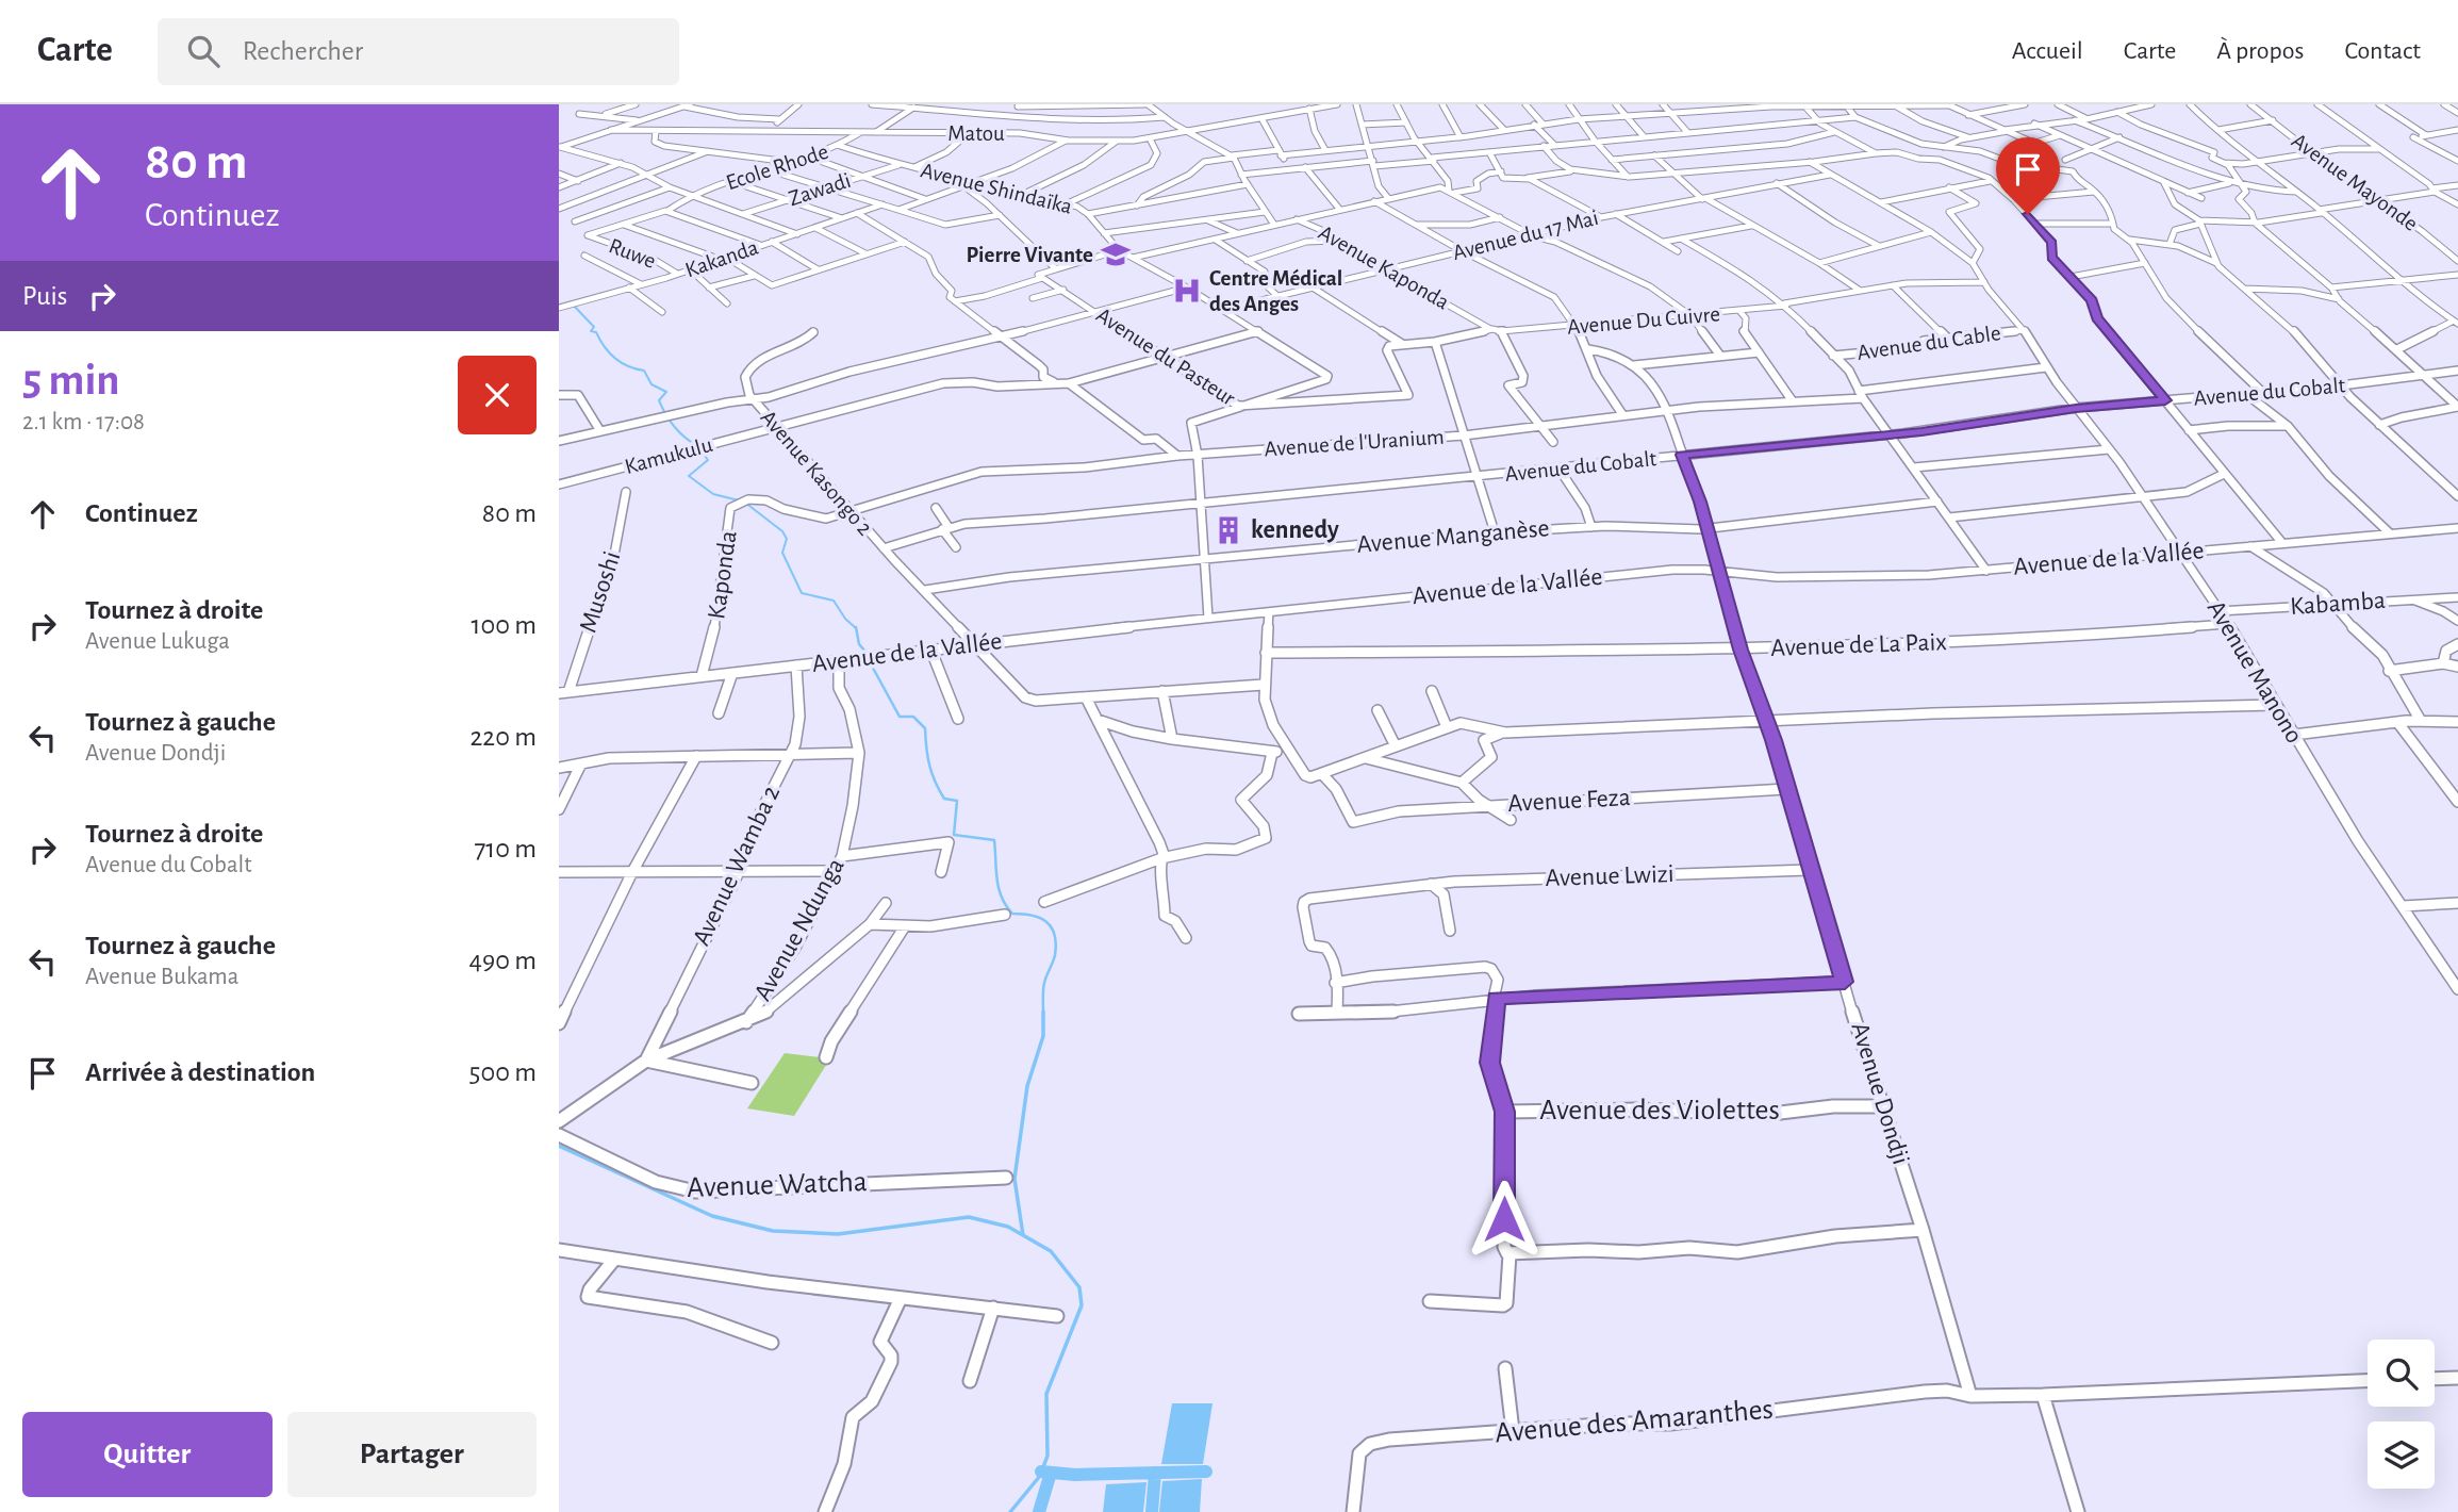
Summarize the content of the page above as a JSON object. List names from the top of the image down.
{
  "streets": {
    "street": [
      "Matou",
      "Ecole Rhode",
      "Avenue Mayonde",
      "Avenue Shindaïka",
      "Zawadi",
      "Avenue du 17 Mai",
      "Ruwe",
      "Kakanda",
      "Avenue Kaponda",
      "Avenue Du Cuivre",
      "Avenue du Cable",
      "Avenue du Pasteur",
      "Avenue du Cobalt",
      "Avenue de l'Uranium",
      "Kamukulu",
      "Avenue Kasongo 2",
      "Avenue Manganèse",
      "Avenue de la Vallée",
      "Kaponda",
      "Musoshi",
      "Kabamba",
      "Avenue de La Paix",
      "Avenue Manono",
      "Avenue Feza",
      "Avenue Wamba 2",
      "Avenue Lwizi",
      "Avenue Ndunga",
      "Avenue Dondji",
      "Avenue des Violettes",
      "Avenue Watcha",
      "Avenue des Amaranthes"
    ]
  },
  "crossings": [
    ["Matou", "Ecole Rhode"],
    ["Ecole Rhode", "Avenue Shindaïka"],
    ["Ecole Rhode", "Ruwe"],
    ["Avenue Shindaïka", "Zawadi"],
    ["Avenue Shindaïka", "Avenue du 17 Mai"],
    ["Avenue Shindaïka", "Avenue Kaponda"],
    ["Avenue Shindaïka", "Avenue du Pasteur"],
    ["Avenue Shindaïka", "Kamukulu"],
    ["Avenue Shindaïka", "Avenue Kasongo 2"],
    ["Avenue du 17 Mai", "Avenue Kaponda"],
    ["Avenue du 17 Mai", "Avenue Manono"],
    ["Ruwe", "Kakanda"],
    ["Avenue Kaponda", "Avenue Du Cuivre"],
    ["Avenue Du Cuivre", "Avenue Manono"],
    ["Avenue du Cable", "Avenue Manono"],
    ["Avenue du Pasteur", "Kamukulu"],
    ["Avenue du Pasteur", "Avenue Kasongo 2"],
    ["Avenue du Cobalt", "Avenue Kasongo 2"],
    ["Avenue du Cobalt", "Avenue Manono"],
    ["Avenue du Cobalt", "Avenue Dondji"],
    ["Avenue de l'Uranium", "Avenue Kasongo 2"],
    ["Avenue de l'Uranium", "Kaponda"],
    ["Avenue de l'Uranium", "Avenue Dondji"],
    ["Kamukulu", "Avenue Kasongo 2"],
    ["Avenue Kasongo 2", "Avenue Manganèse"],
    ["Avenue Kasongo 2", "Avenue de la Vallée"],
    ["Avenue Kasongo 2", "Kaponda"],
    ["Avenue Manganèse", "Avenue Dondji"],
    ["Avenue de la Vallée", "Kaponda"],
    ["Avenue de la Vallée", "Musoshi"],
    ["Avenue de la Vallée", "Avenue Manono"],
    ["Avenue de la Vallée", "Avenue Wamba 2"],
    ["Avenue de la Vallée", "Avenue Ndunga"],
    ["Avenue de la Vallée", "Avenue Dondji"],
    ["Kabamba", "Avenue Manono"],
    ["Avenue de La Paix", "Avenue Manono"],
    ["Avenue de La Paix", "Avenue Dondji"],
    ["Avenue Feza", "Avenue Dondji"],
    ["Avenue Lwizi", "Avenue Dondji"],
    ["Avenue Dondji", "Avenue des Violettes"],
    ["Avenue Dondji", "Avenue des Amaranthes"]
  ],
  "places": {
    "school or university": ["Pierre Vivante"],
    "hospital": ["Centre Médical des Anges"],
    "building": ["kennedy"]
  },
  "page": {
    "header": "Carte",
    "search": "Rechercher",
    "nav": [
      "Accueil",
      "Carte",
      "À propos",
      "Contact"
    ],
    "turn": ["80 m", "Continuez"],
    "then": "Puis",
    "heading": ["5 min", "2.1 km · 17:08"],
    "list": [
      {
        "name": "Continuez",
        "value": "80 m"
      },
      {
        "name": "Tournez à droite",
        "note": "Avenue Lukuga",
        "value": "100 m"
      },
      {
        "name": "Tournez à gauche",
        "note": "Avenue Dondji",
        "value": "220 m"
      },
      {
        "name": "Tournez à droite",
        "note": "Avenue du Cobalt",
        "value": "710 m"
      },
      {
        "name": "Tournez à gauche",
        "note": "Avenue Bukama",
        "value": "490 m"
      },
      {
        "name": "Arrivée à destination",
        "value": "500 m"
      }
    ],
    "buttons": ["Quitter", "Partager"]
  }
}
